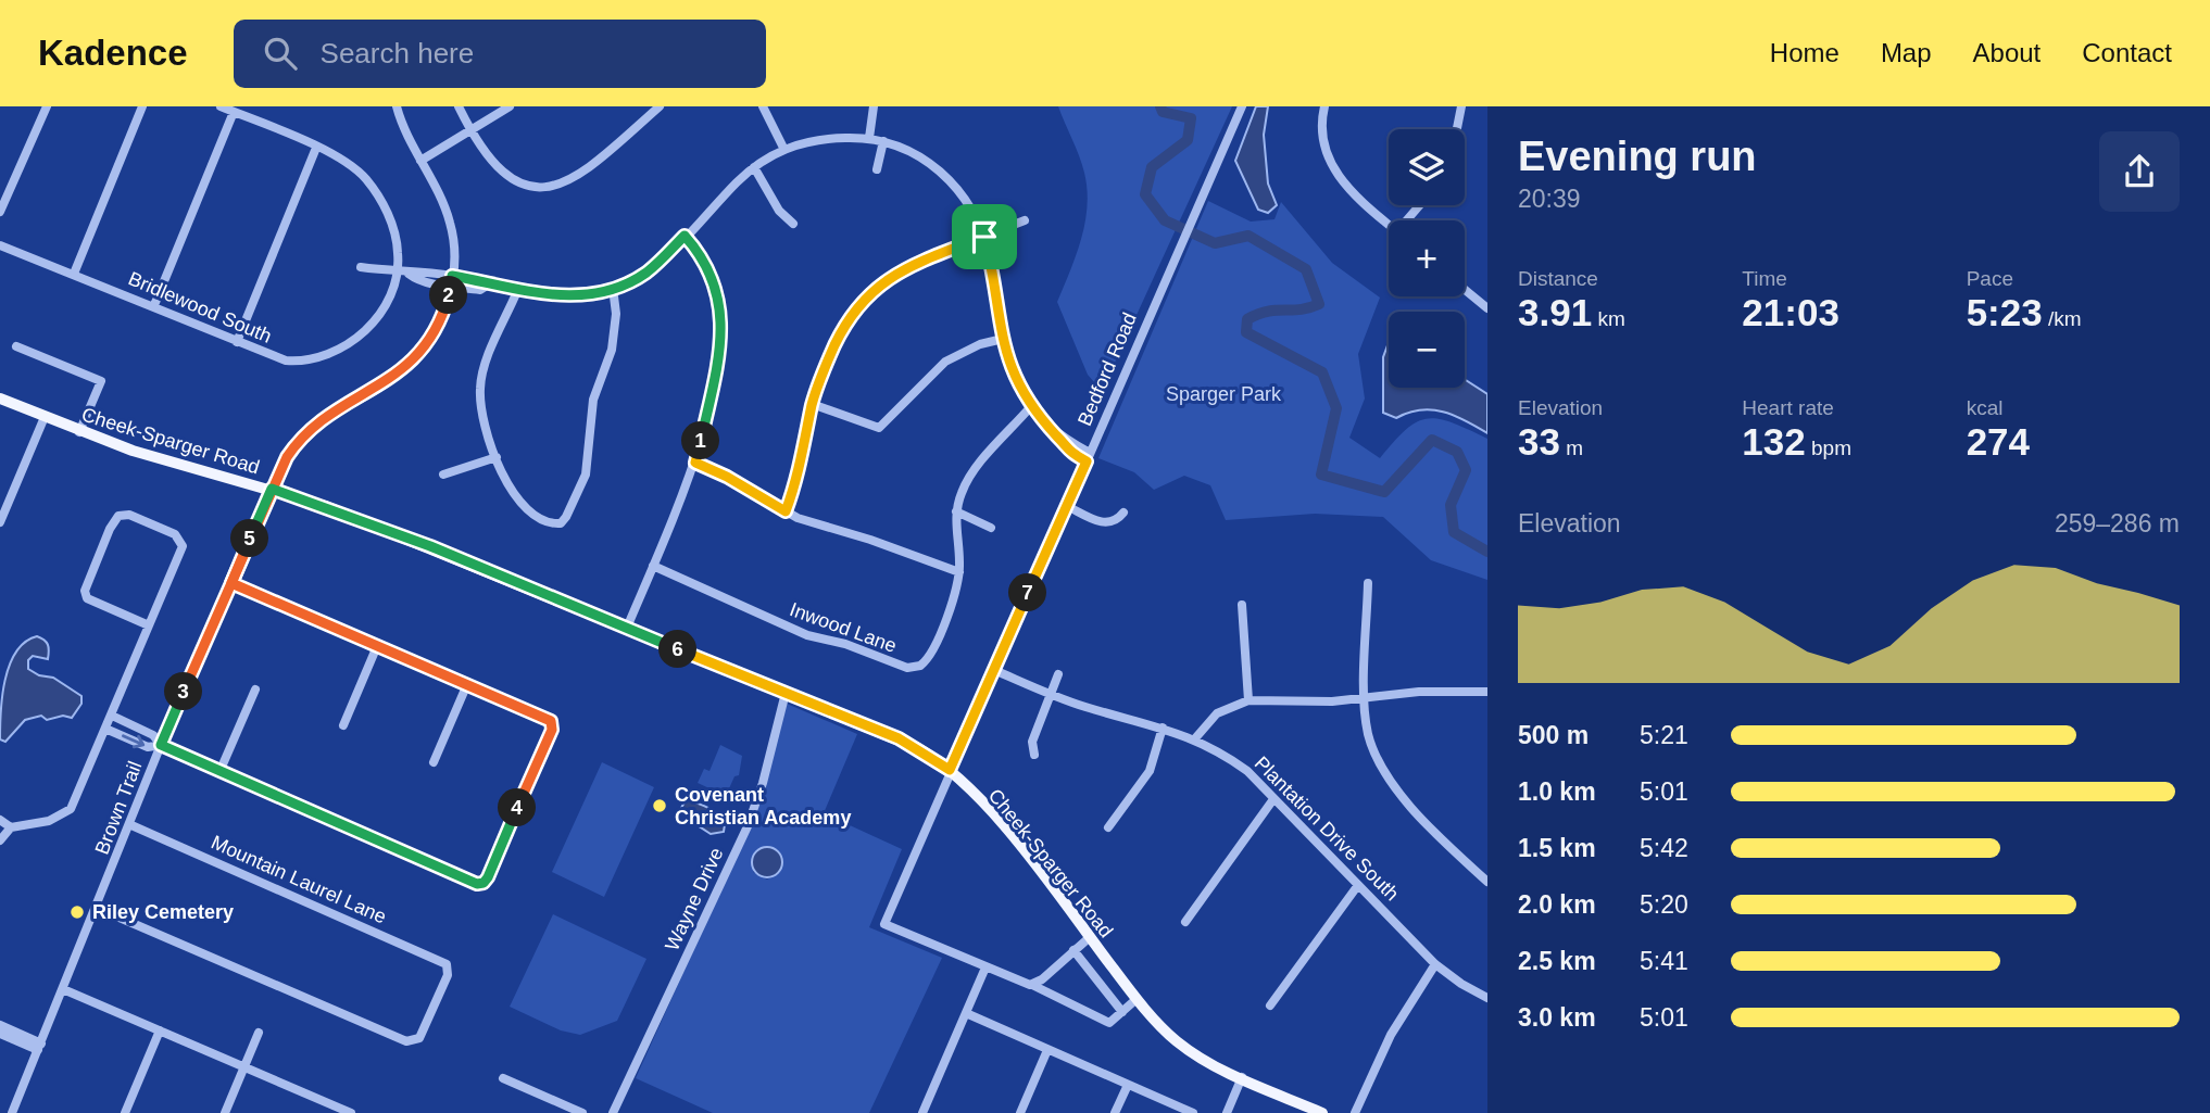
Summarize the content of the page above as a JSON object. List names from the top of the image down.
{
  "streets": {
    "main road": ["Cheek-Sparger Road"],
    "street": [
      "Bridlewood South",
      "Bedford Road",
      "Inwood Lane",
      "Brown Trail",
      "Plantation Drive South",
      "Mountain Laurel Lane",
      "Wayne Drive"
    ]
  },
  "crossings": [
    ["Bedford Road", "Cheek-Sparger Road"],
    ["Bedford Road", "Plantation Drive South"],
    ["Cheek-Sparger Road", "Brown Trail"],
    ["Cheek-Sparger Road", "Wayne Drive"],
    ["Brown Trail", "Mountain Laurel Lane"]
  ],
  "parks": ["Sparger Park"],
  "places": ["Covenant Christian Academy", "Riley Cemetery"],
  "page": {
    "header": "Kadence",
    "search": "Search here",
    "nav": [
      "Home",
      "Map",
      "About",
      "Contact"
    ],
    "heading": ["Evening run", "20:39"],
    "map_buttons": ["+", "−"],
    "stats": [
      ["Distance", "3.91 km"],
      ["Time", "21:03"],
      ["Pace", "5:23 /km"],
      ["Elevation", "33 m"],
      ["Heart rate", "132 bpm"],
      ["kcal", "274"]
    ],
    "pins": [
      "2",
      "1",
      "5",
      "7",
      "6",
      "3",
      "4"
    ],
    "chart": ["Elevation", "259–286 m"],
    "list": [
      {
        "name": "500 m",
        "note": "5:21"
      },
      {
        "name": "1.0 km",
        "note": "5:01"
      },
      {
        "name": "1.5 km",
        "note": "5:42"
      },
      {
        "name": "2.0 km",
        "note": "5:20"
      },
      {
        "name": "2.5 km",
        "note": "5:41"
      },
      {
        "name": "3.0 km",
        "note": "5:01"
      }
    ]
  }
}
